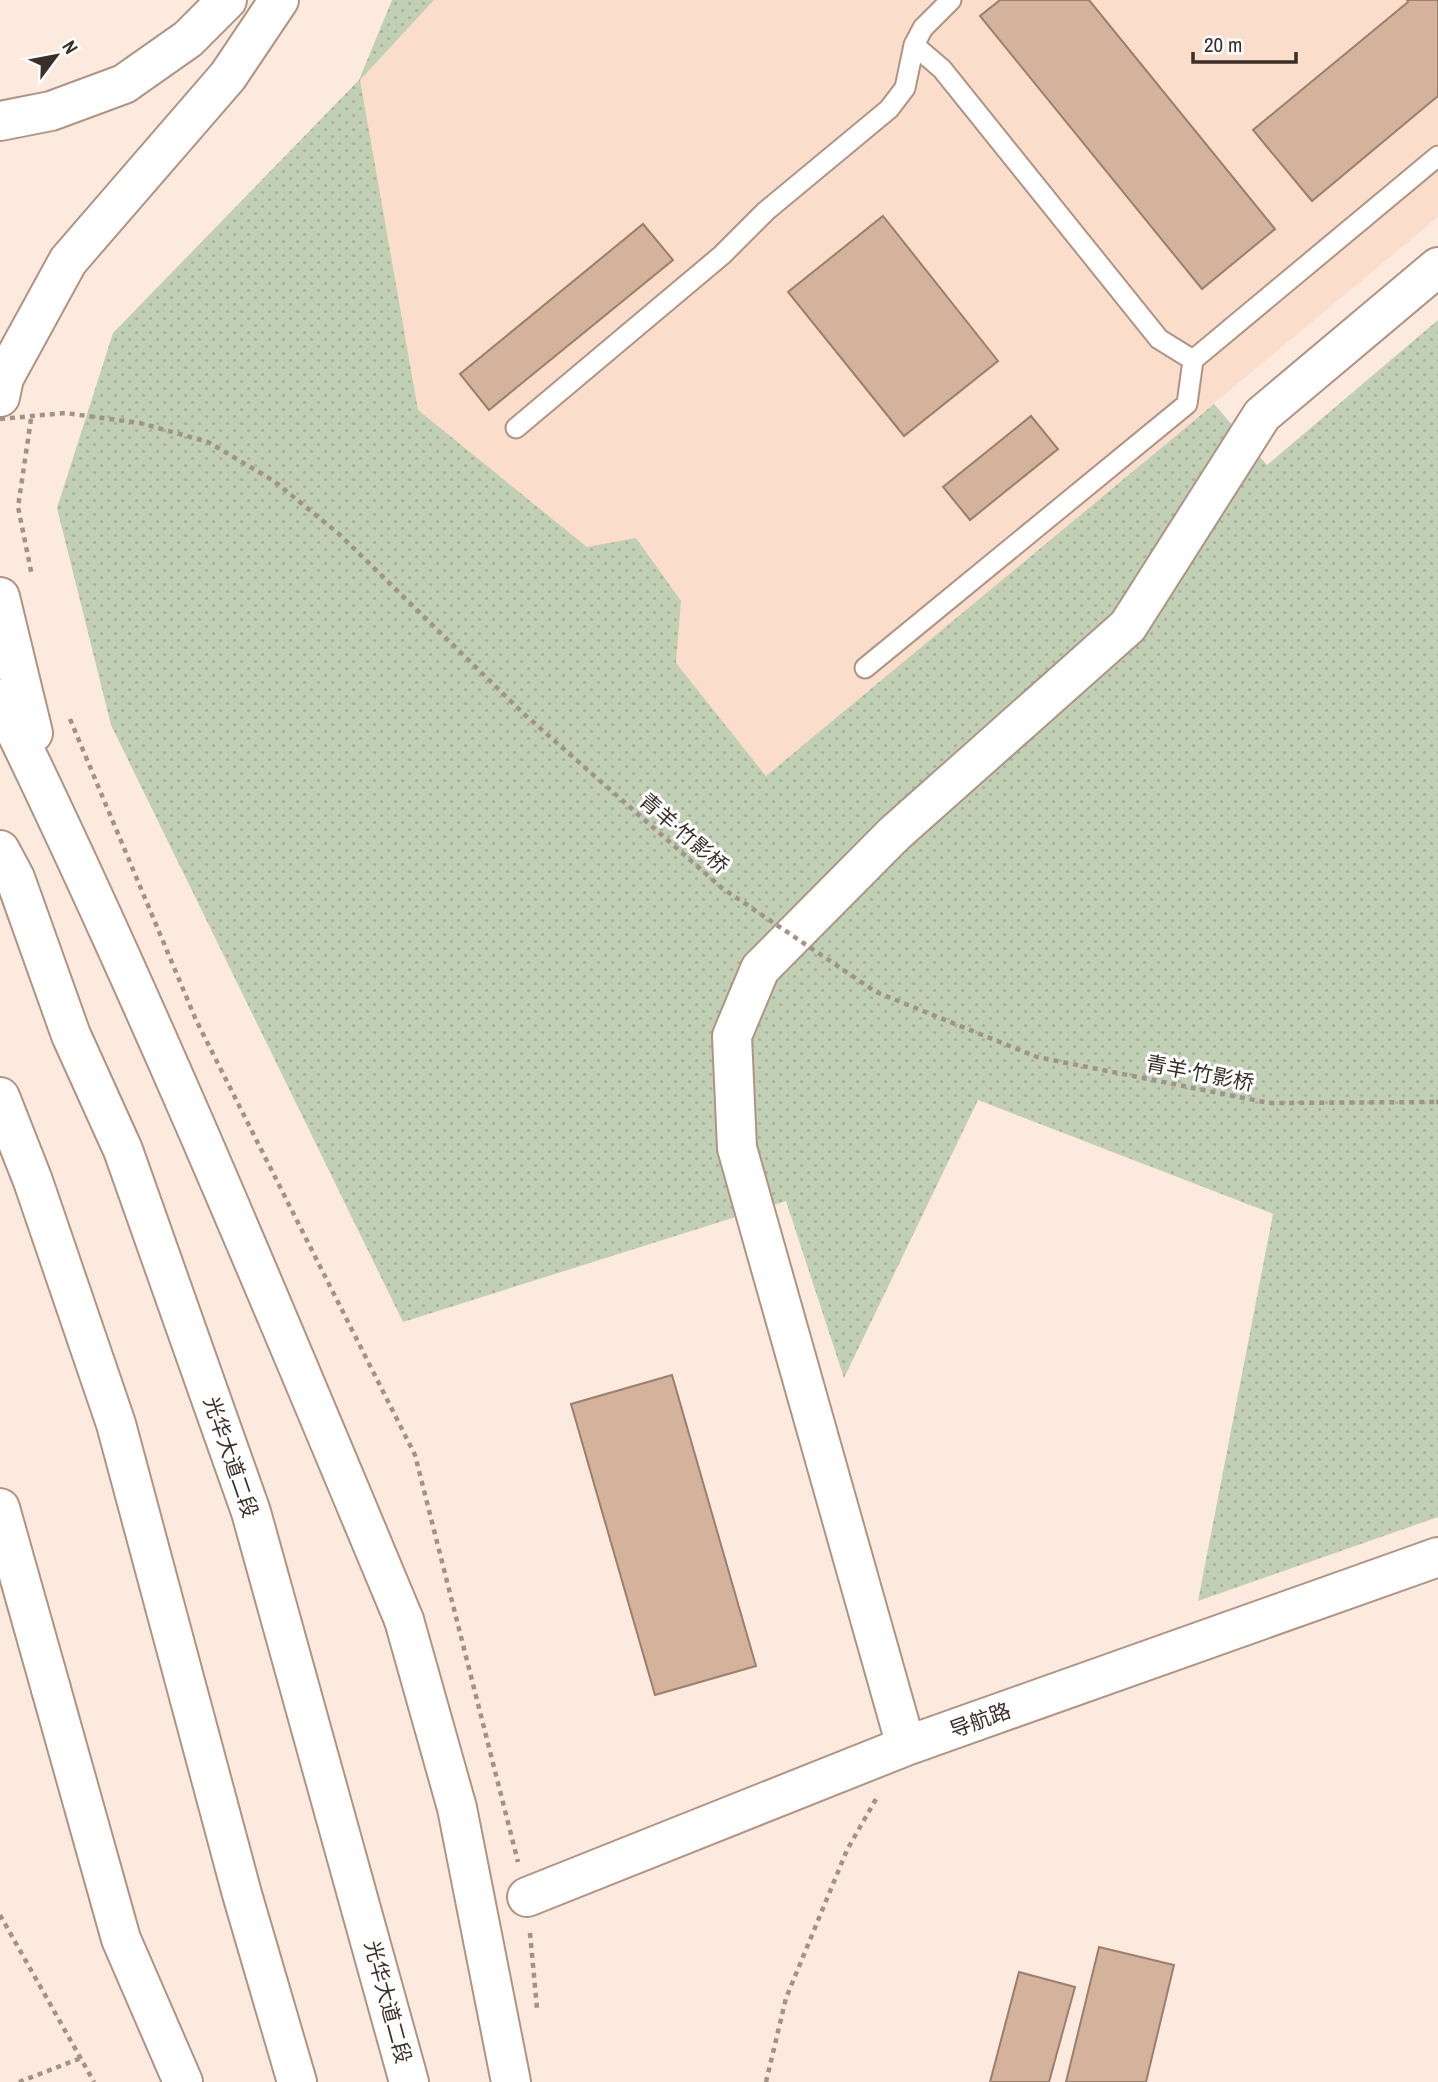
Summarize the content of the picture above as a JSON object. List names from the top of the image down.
{
  "streets": {
    "main road": ["光华大道二段", "导航路"],
    "path": ["青羊·竹影桥"]
  },
  "scale_bar": "20 m",
  "north": "top right"
}
